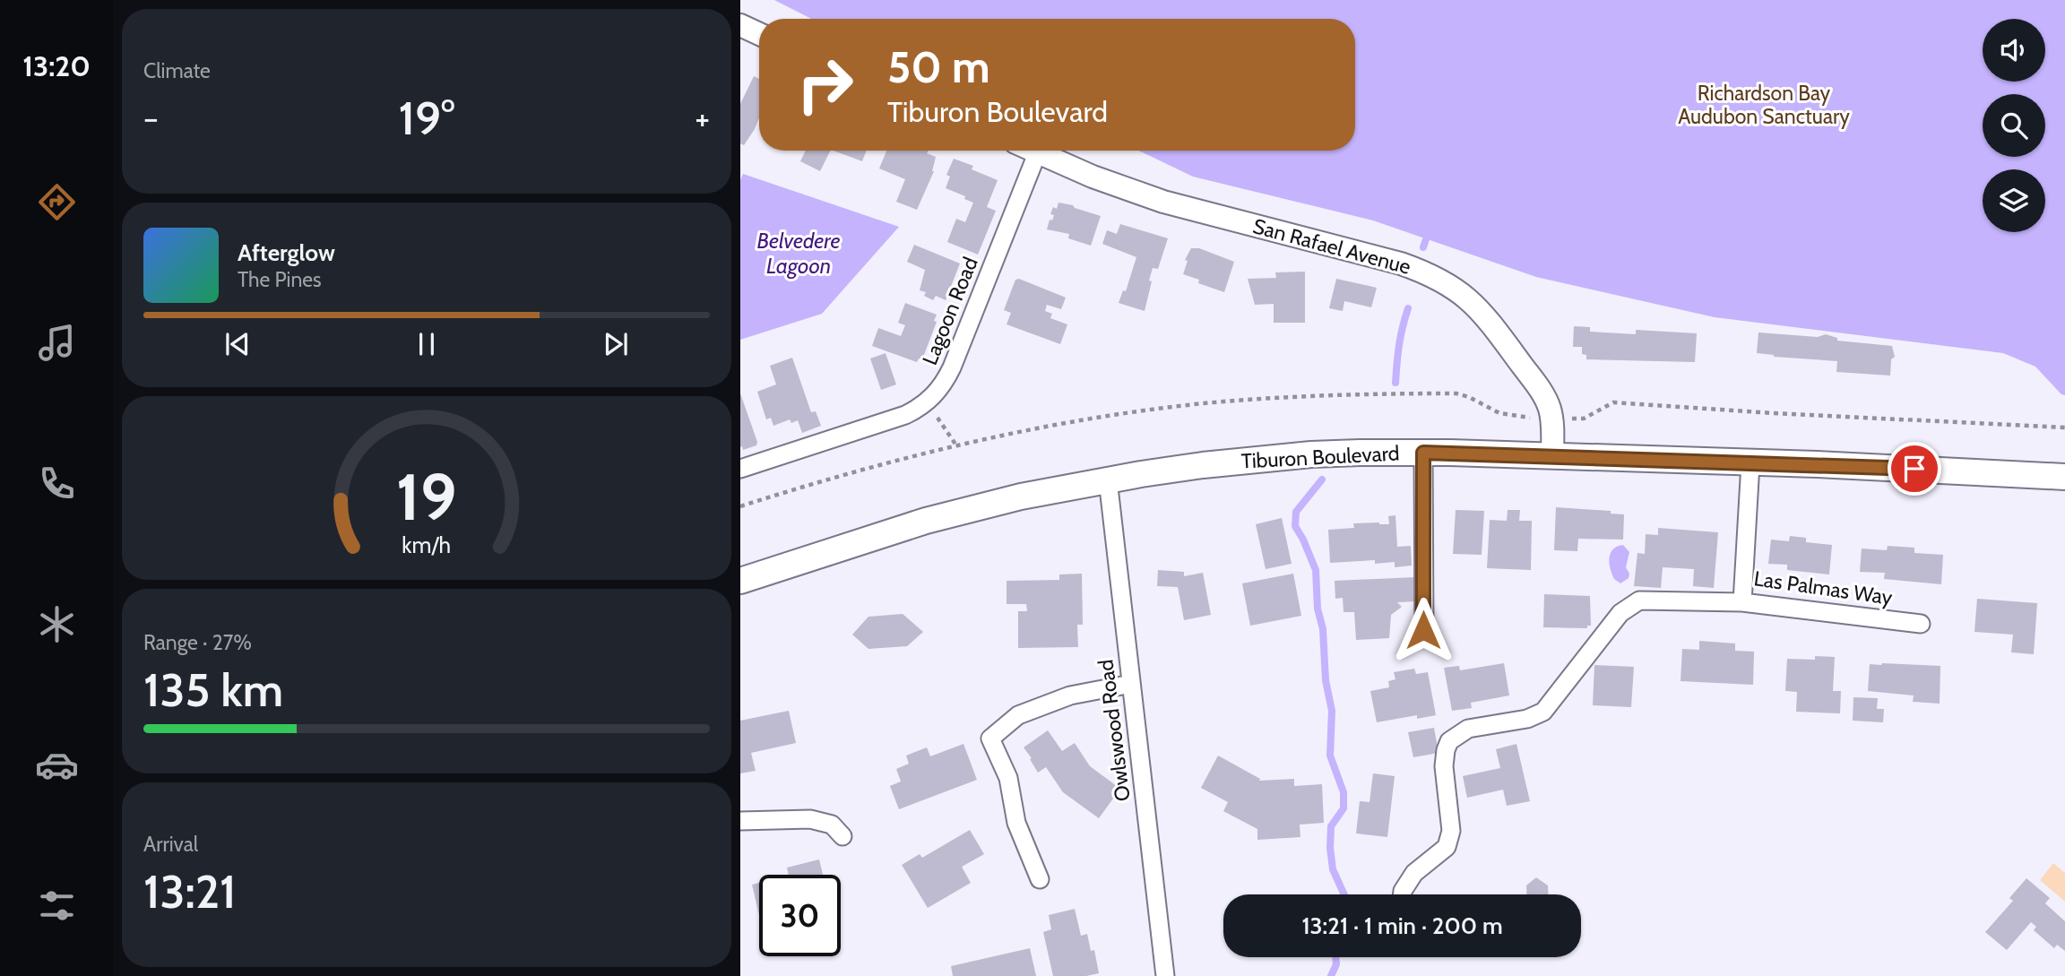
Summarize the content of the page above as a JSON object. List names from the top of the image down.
{
  "streets": {
    "main road": ["Tiburon Boulevard"],
    "street": [
      "San Rafael Avenue",
      "Lagoon Road",
      "Las Palmas Way",
      "Owlswood Road"
    ]
  },
  "crossings": [
    ["San Rafael Avenue", "Lagoon Road"],
    ["San Rafael Avenue", "Tiburon Boulevard"],
    ["Tiburon Boulevard", "Las Palmas Way"],
    ["Tiburon Boulevard", "Owlswood Road"]
  ],
  "water": ["Belvedere Lagoon"],
  "parks": ["Richardson Bay Audubon Sanctuary"],
  "page": {
    "tabs": "13:20",
    "tile": [
      "Climate",
      ["Range · 27%", "135 km"],
      ["Arrival", "13:21"]
    ],
    "turn": ["50 m", "Tiburon Boulevard"],
    "heat": ["−", "19°", "+"],
    "song": ["Afterglow", "The Pines"],
    "limit": "30",
    "trip": "13:21 · 1 min · 200 m",
    "gauge": ["19", "km/h"]
  }
}
